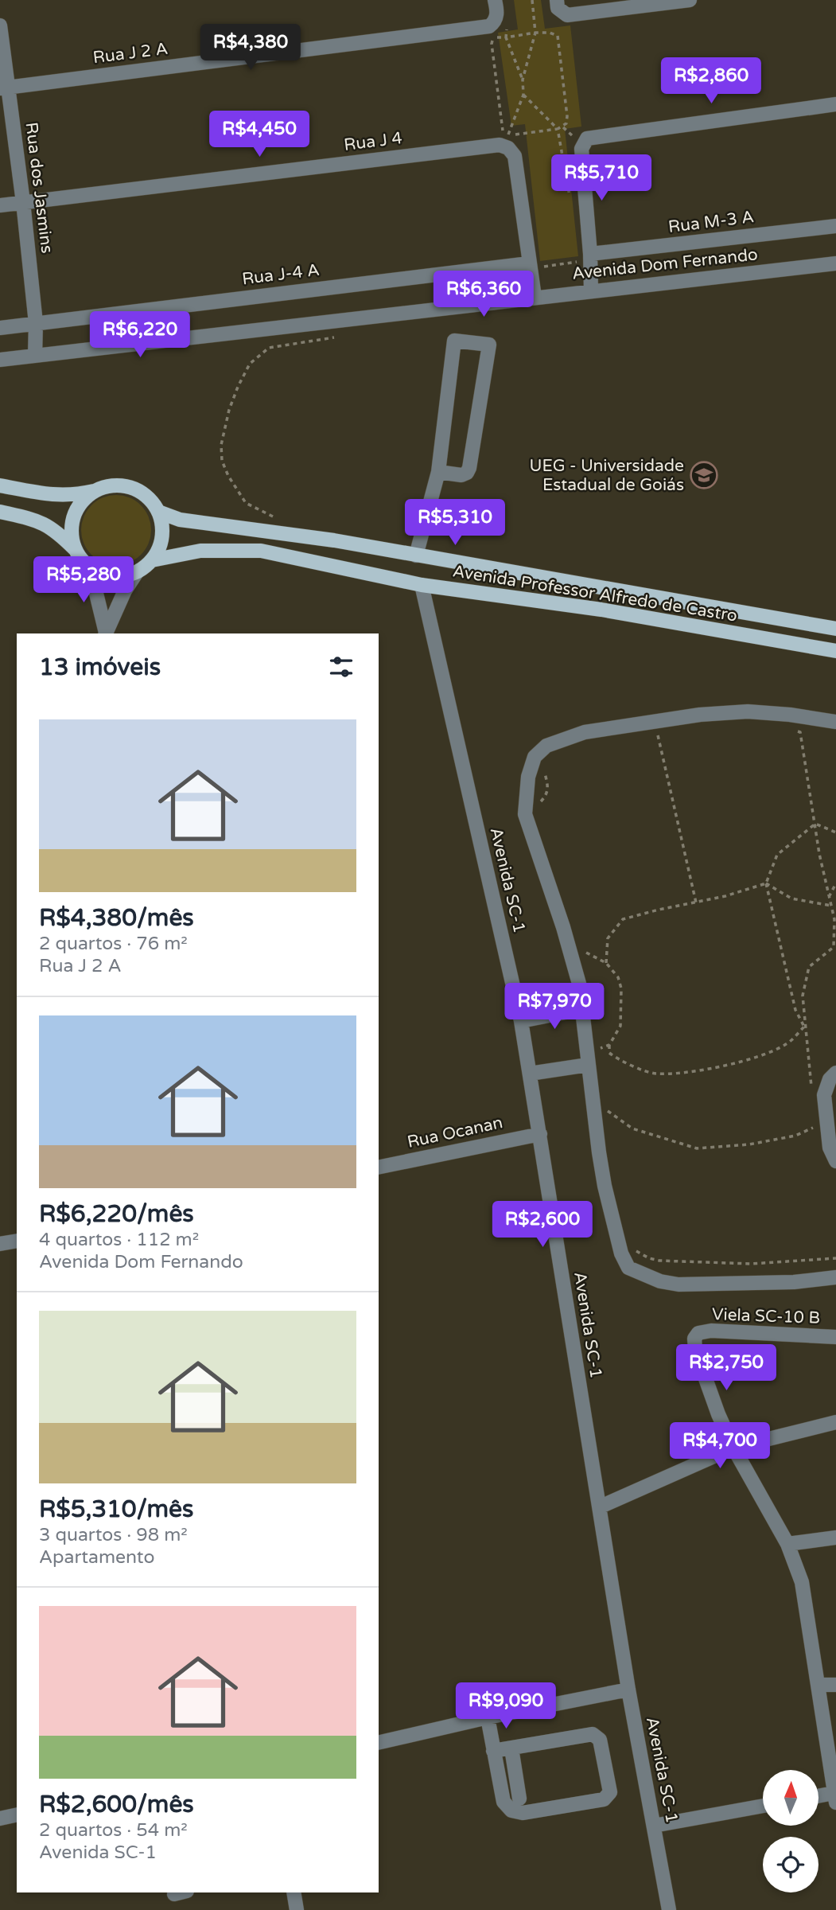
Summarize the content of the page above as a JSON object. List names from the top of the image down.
{
  "streets": {
    "main road": ["Avenida Professor Alfredo de Castro"],
    "street": [
      "Rua J 2 A",
      "Rua J 4",
      "Rua dos Jasmins",
      "Rua M-3 A",
      "Avenida Dom Fernando",
      "Rua J-4 A",
      "Avenida SC-1",
      "Rua Ocanan",
      "Viela SC-10 B"
    ]
  },
  "crossings": [
    ["Rua J 2 A", "Rua dos Jasmins"],
    ["Rua J 4", "Rua dos Jasmins"],
    ["Rua J 4", "Avenida Dom Fernando"],
    ["Rua J 4", "Rua J-4 A"],
    ["Rua dos Jasmins", "Avenida Dom Fernando"],
    ["Rua dos Jasmins", "Rua J-4 A"],
    ["Avenida Professor Alfredo de Castro", "Avenida SC-1"],
    ["Avenida SC-1", "Rua Ocanan"]
  ],
  "places": {
    "school or university": ["UEG - Universidade Estadual de Goiás"]
  },
  "north": "top",
  "page": {
    "price": [
      "R$4,380",
      "R$2,860",
      "R$4,450",
      "R$5,710",
      "R$6,360",
      "R$6,220",
      "R$5,310",
      "R$5,280",
      "R$7,970",
      "R$2,600",
      "R$2,750",
      "R$4,700",
      "R$9,090"
    ],
    "heading": "13 imóveis",
    "list": [
      {
        "name": "R$4,380/mês",
        "note": "2 quartos · 76 m² · Rua J 2 A"
      },
      {
        "name": "R$6,220/mês",
        "note": "4 quartos · 112 m² · Avenida Dom Fernando"
      },
      {
        "name": "R$5,310/mês",
        "note": "3 quartos · 98 m² · Apartamento"
      },
      {
        "name": "R$2,600/mês",
        "note": "2 quartos · 54 m² · Avenida SC-1"
      }
    ]
  }
}
